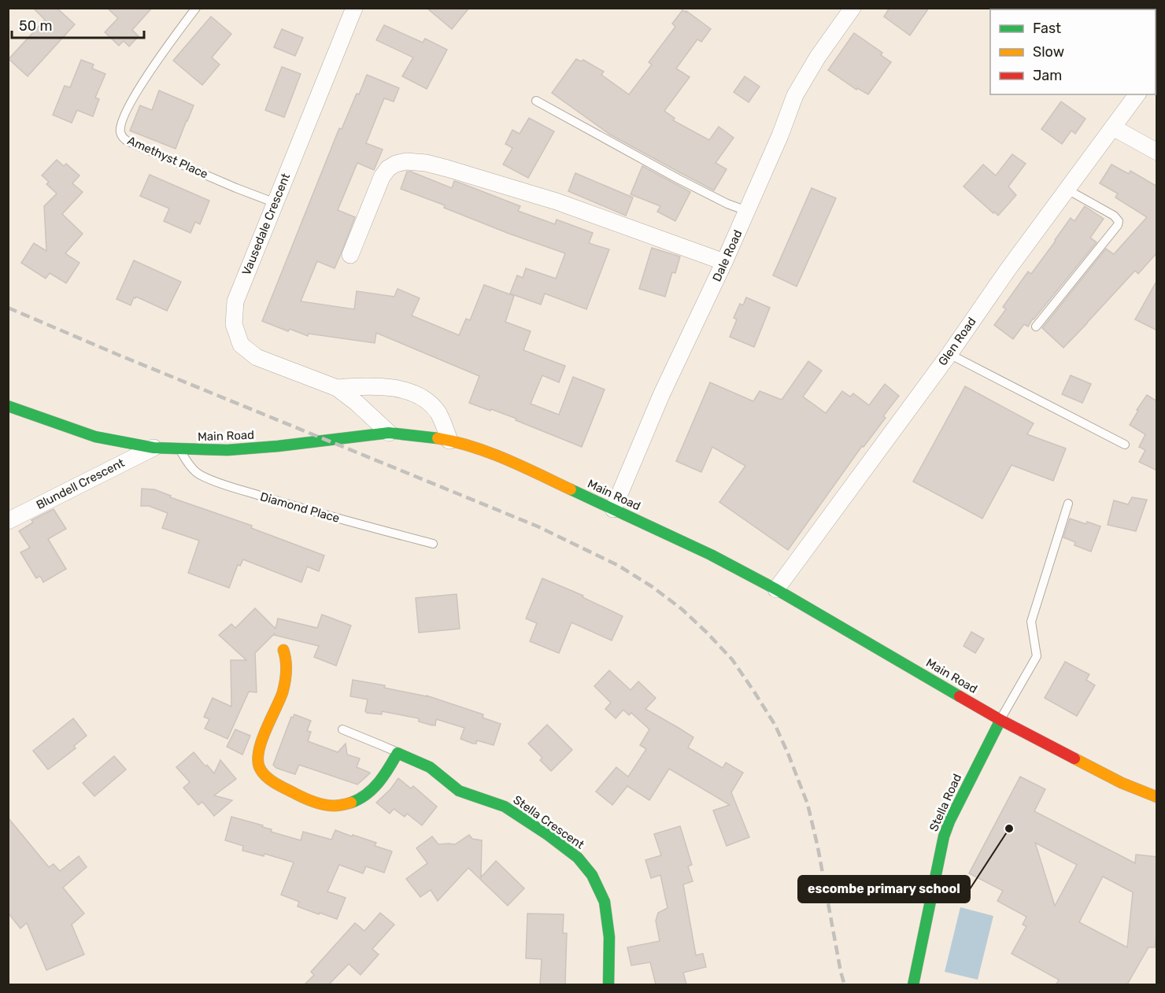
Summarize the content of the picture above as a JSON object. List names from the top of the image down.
{
  "streets": {
    "main road": ["Main Road", "Stella Road", "Stella Crescent"],
    "street": [
      "Vausedale Crescent",
      "Dale Road",
      "Glen Road",
      "Blundell Crescent"
    ],
    "lane": ["Amethyst Place", "Diamond Place"]
  },
  "crossings": [
    ["Amethyst Place", "Vausedale Crescent"],
    ["Vausedale Crescent", "Main Road"],
    ["Dale Road", "Main Road"],
    ["Glen Road", "Main Road"],
    ["Main Road", "Blundell Crescent"],
    ["Main Road", "Diamond Place"],
    ["Main Road", "Stella Road"]
  ],
  "places": ["escombe primary school"],
  "legend": ["Fast", "Slow", "Jam"],
  "scale_bar": "50 m"
}
